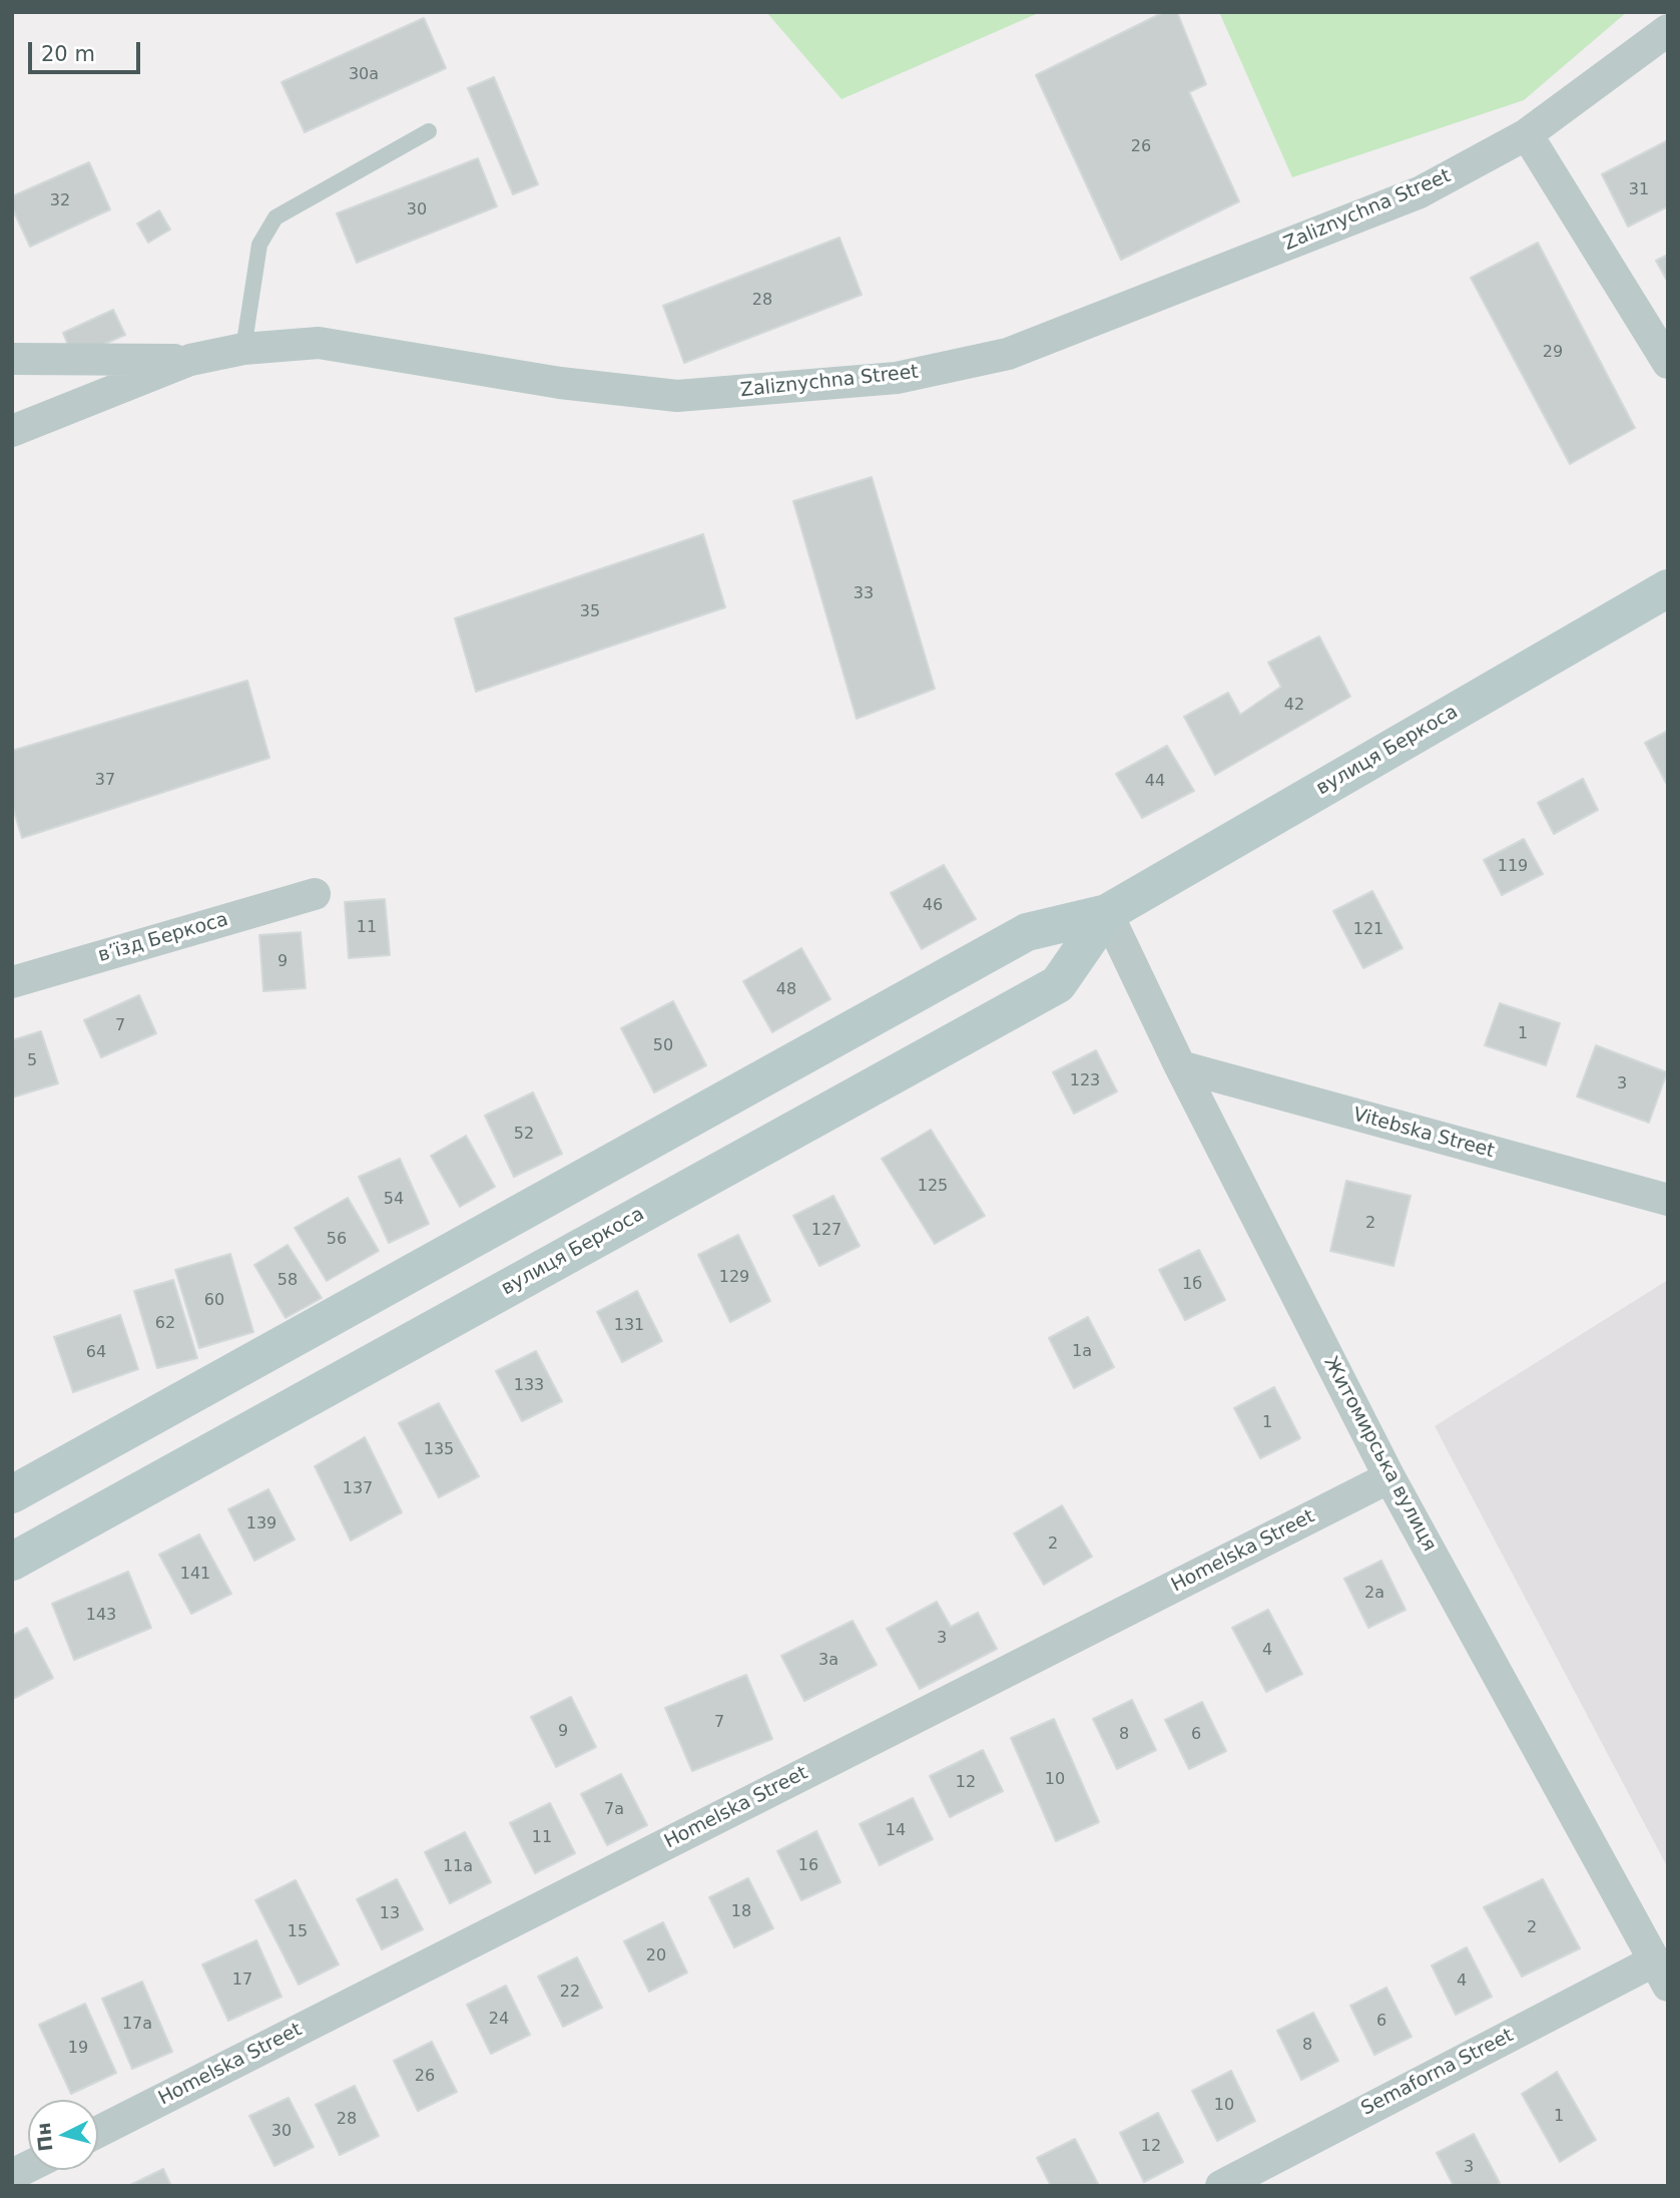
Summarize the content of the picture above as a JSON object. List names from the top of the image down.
{
  "streets": {
    "street": [
      "Zaliznychna Street",
      "вулиця Беркоса",
      "в’їзд Беркоса",
      "Vitebska Street",
      "Житомирська вулиця",
      "Homelska Street",
      "Semaforna Street"
    ]
  },
  "crossings": [
    ["вулиця Беркоса", "Житомирська вулиця"],
    ["Vitebska Street", "Житомирська вулиця"],
    ["Житомирська вулиця", "Homelska Street"],
    ["Житомирська вулиця", "Semaforna Street"]
  ],
  "house_numbers": [
    "30а",
    "26",
    "31",
    "32",
    "30",
    "28",
    "29",
    "33",
    "35",
    "42",
    "37",
    "44",
    "119",
    "46",
    "11",
    "121",
    "9",
    "48",
    "7",
    "1",
    "50",
    "5",
    "123",
    "3",
    "52",
    "125",
    "54",
    "2",
    "127",
    "56",
    "129",
    "58",
    "1б",
    "60",
    "62",
    "131",
    "1а",
    "64",
    "133",
    "1",
    "135",
    "137",
    "139",
    "2",
    "141",
    "2а",
    "143",
    "3",
    "4",
    "3а",
    "7",
    "9",
    "8",
    "6",
    "10",
    "12",
    "7а",
    "14",
    "11",
    "16",
    "11а",
    "18",
    "13",
    "2",
    "15",
    "20",
    "17",
    "4",
    "22",
    "24",
    "6",
    "17а",
    "8",
    "19",
    "26",
    "10",
    "1",
    "28",
    "30",
    "12",
    "3"
  ],
  "scale_bar": "20 m",
  "north": "left"
}
